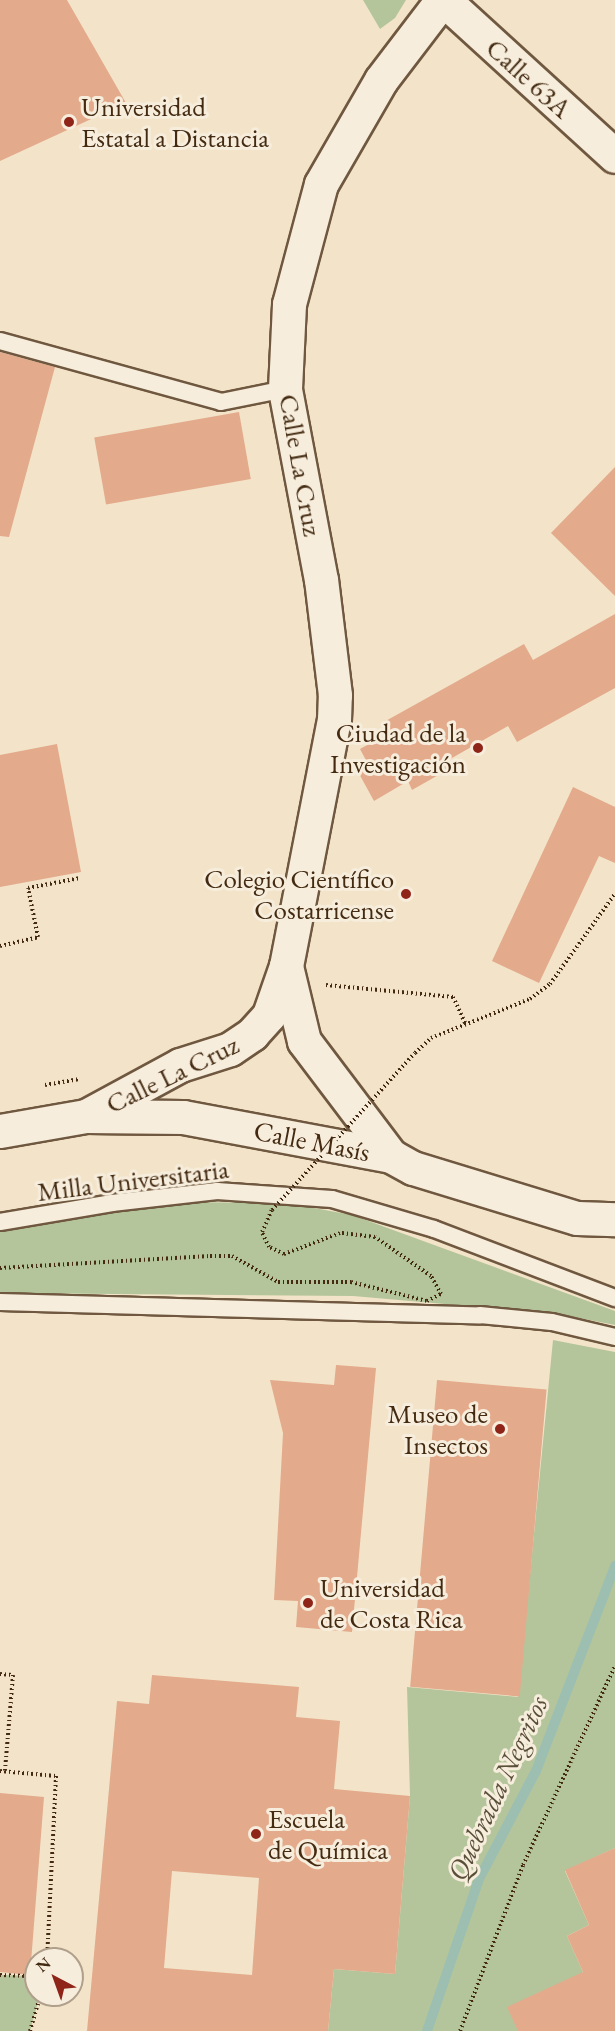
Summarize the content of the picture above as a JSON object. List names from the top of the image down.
{
  "streets": {
    "street": ["Calle 63A", "Calle La Cruz", "Calle Masís"],
    "lane": ["Milla Universitaria"]
  },
  "crossings": [
    ["Calle 63A", "Calle La Cruz"],
    ["Calle La Cruz", "Calle Masís"]
  ],
  "water": ["Quebrada Negritos"],
  "places": [
    "Universidad Estatal a Distancia",
    "Ciudad de la Investigación",
    "Colegio Científico Costarricense",
    "Museo de Insectos",
    "Universidad de Costa Rica",
    "Escuela de Química"
  ],
  "north": "top left"
}
